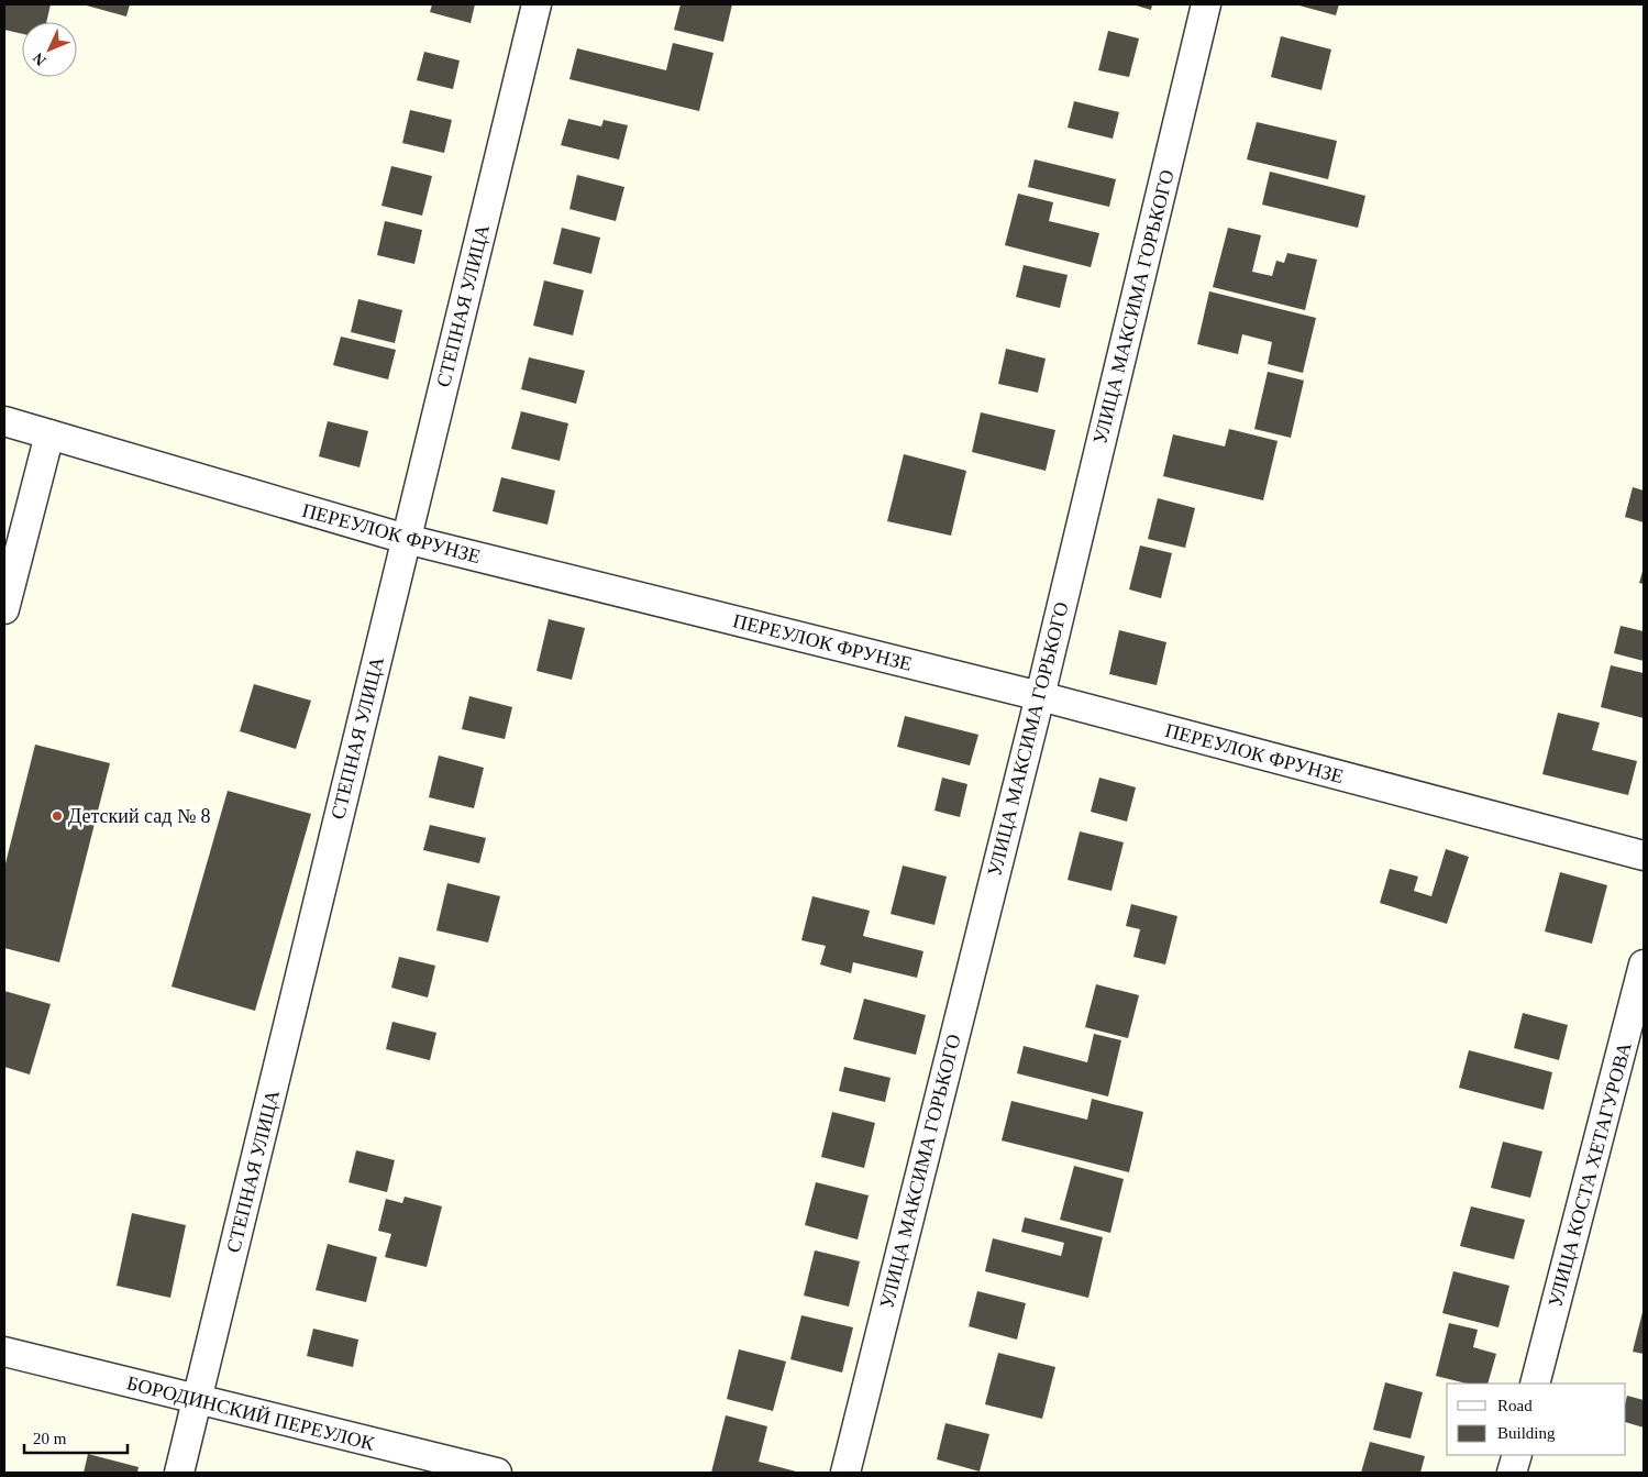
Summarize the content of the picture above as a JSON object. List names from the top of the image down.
{
  "streets": {
    "street": [
      "СТЕПНАЯ УЛИЦА",
      "УЛИЦА МАКСИМА ГОРЬКОГО",
      "ПЕРЕУЛОК ФРУНЗЕ",
      "УЛИЦА КОСТА ХЕТАГУРОВА",
      "БОРОДИНСКИЙ ПЕРЕУЛОК"
    ]
  },
  "crossings": [
    ["СТЕПНАЯ УЛИЦА", "ПЕРЕУЛОК ФРУНЗЕ"],
    ["СТЕПНАЯ УЛИЦА", "БОРОДИНСКИЙ ПЕРЕУЛОК"],
    ["УЛИЦА МАКСИМА ГОРЬКОГО", "ПЕРЕУЛОК ФРУНЗЕ"]
  ],
  "places": ["Детский сад № 8"],
  "legend": ["Road", "Building"],
  "scale_bar": "20 m",
  "north": "bottom left"
}
